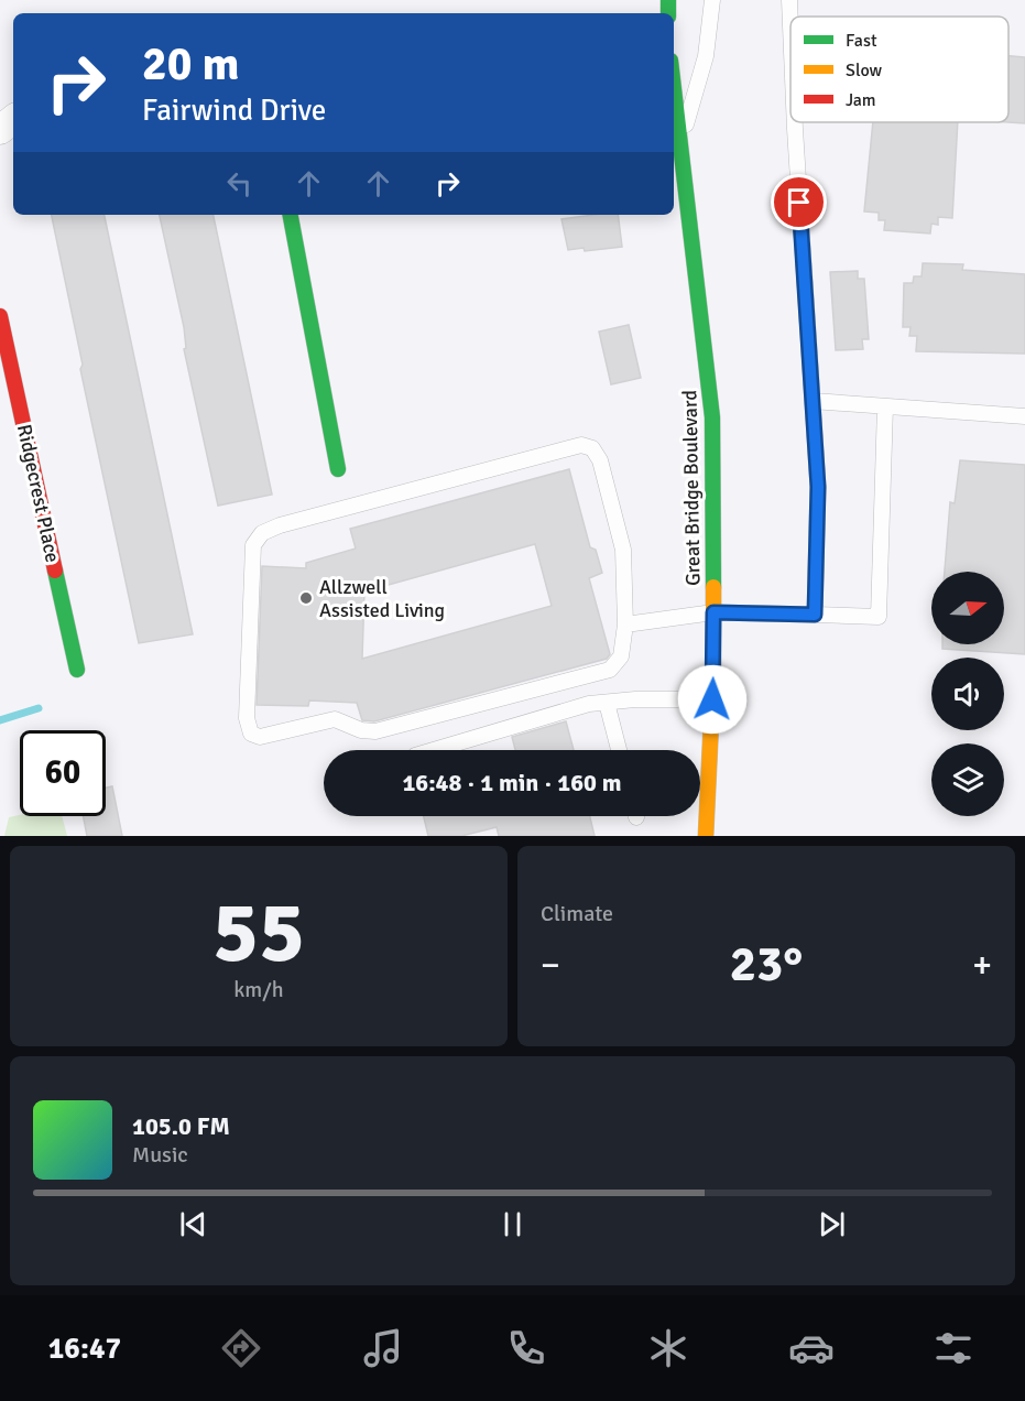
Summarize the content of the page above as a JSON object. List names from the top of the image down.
{
  "streets": {
    "main road": ["Great Bridge Boulevard", "Ridgecrest Place"]
  },
  "places": ["Allzwell Assisted Living"],
  "legend": ["Fast", "Slow", "Jam"],
  "north": "right",
  "page": {
    "turn": ["20 m", "Fairwind Drive"],
    "limit": "60",
    "trip": "16:48 · 1 min · 160 m",
    "tile": [
      ["55", "km/h"],
      "Climate"
    ],
    "heat": ["−", "23°", "+"],
    "song": ["105.0 FM", "Music"],
    "tabs": "16:47"
  }
}
